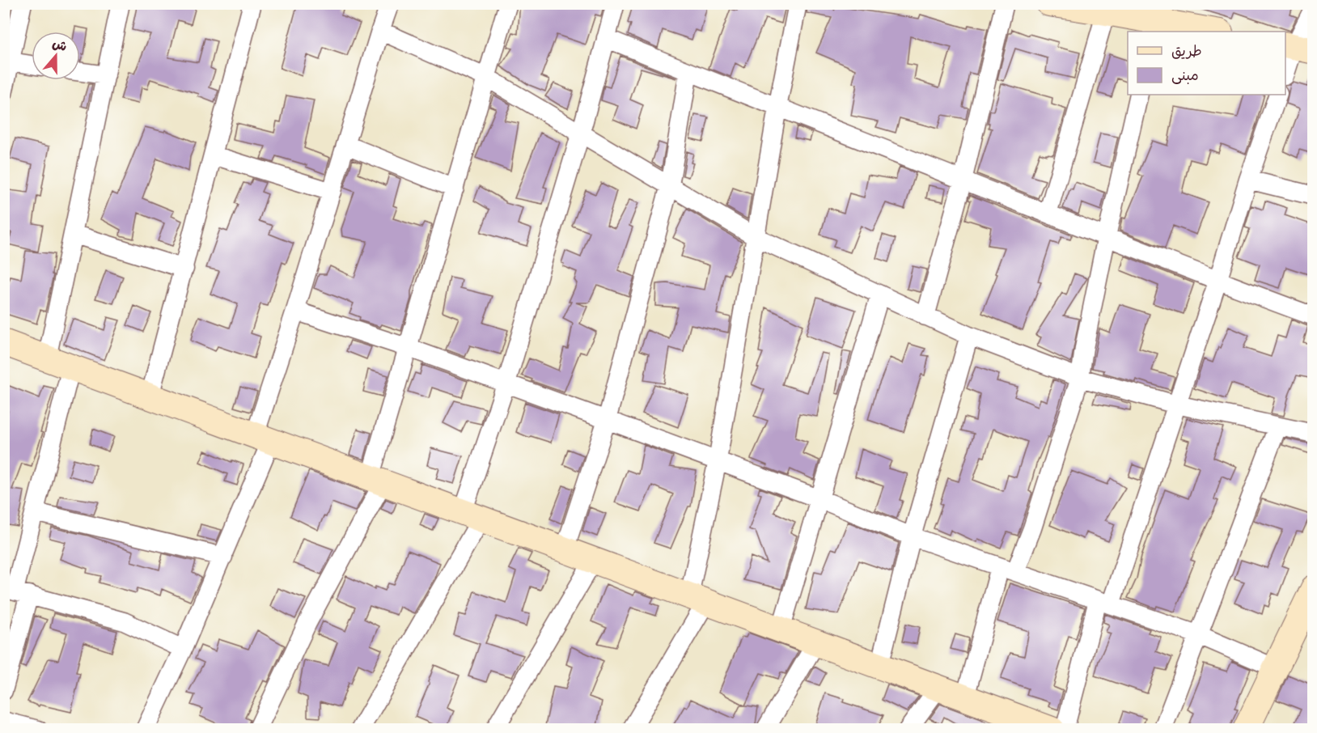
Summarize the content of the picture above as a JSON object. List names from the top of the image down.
{
  "legend": ["طريق", "مبنى"],
  "north": "top"
}
